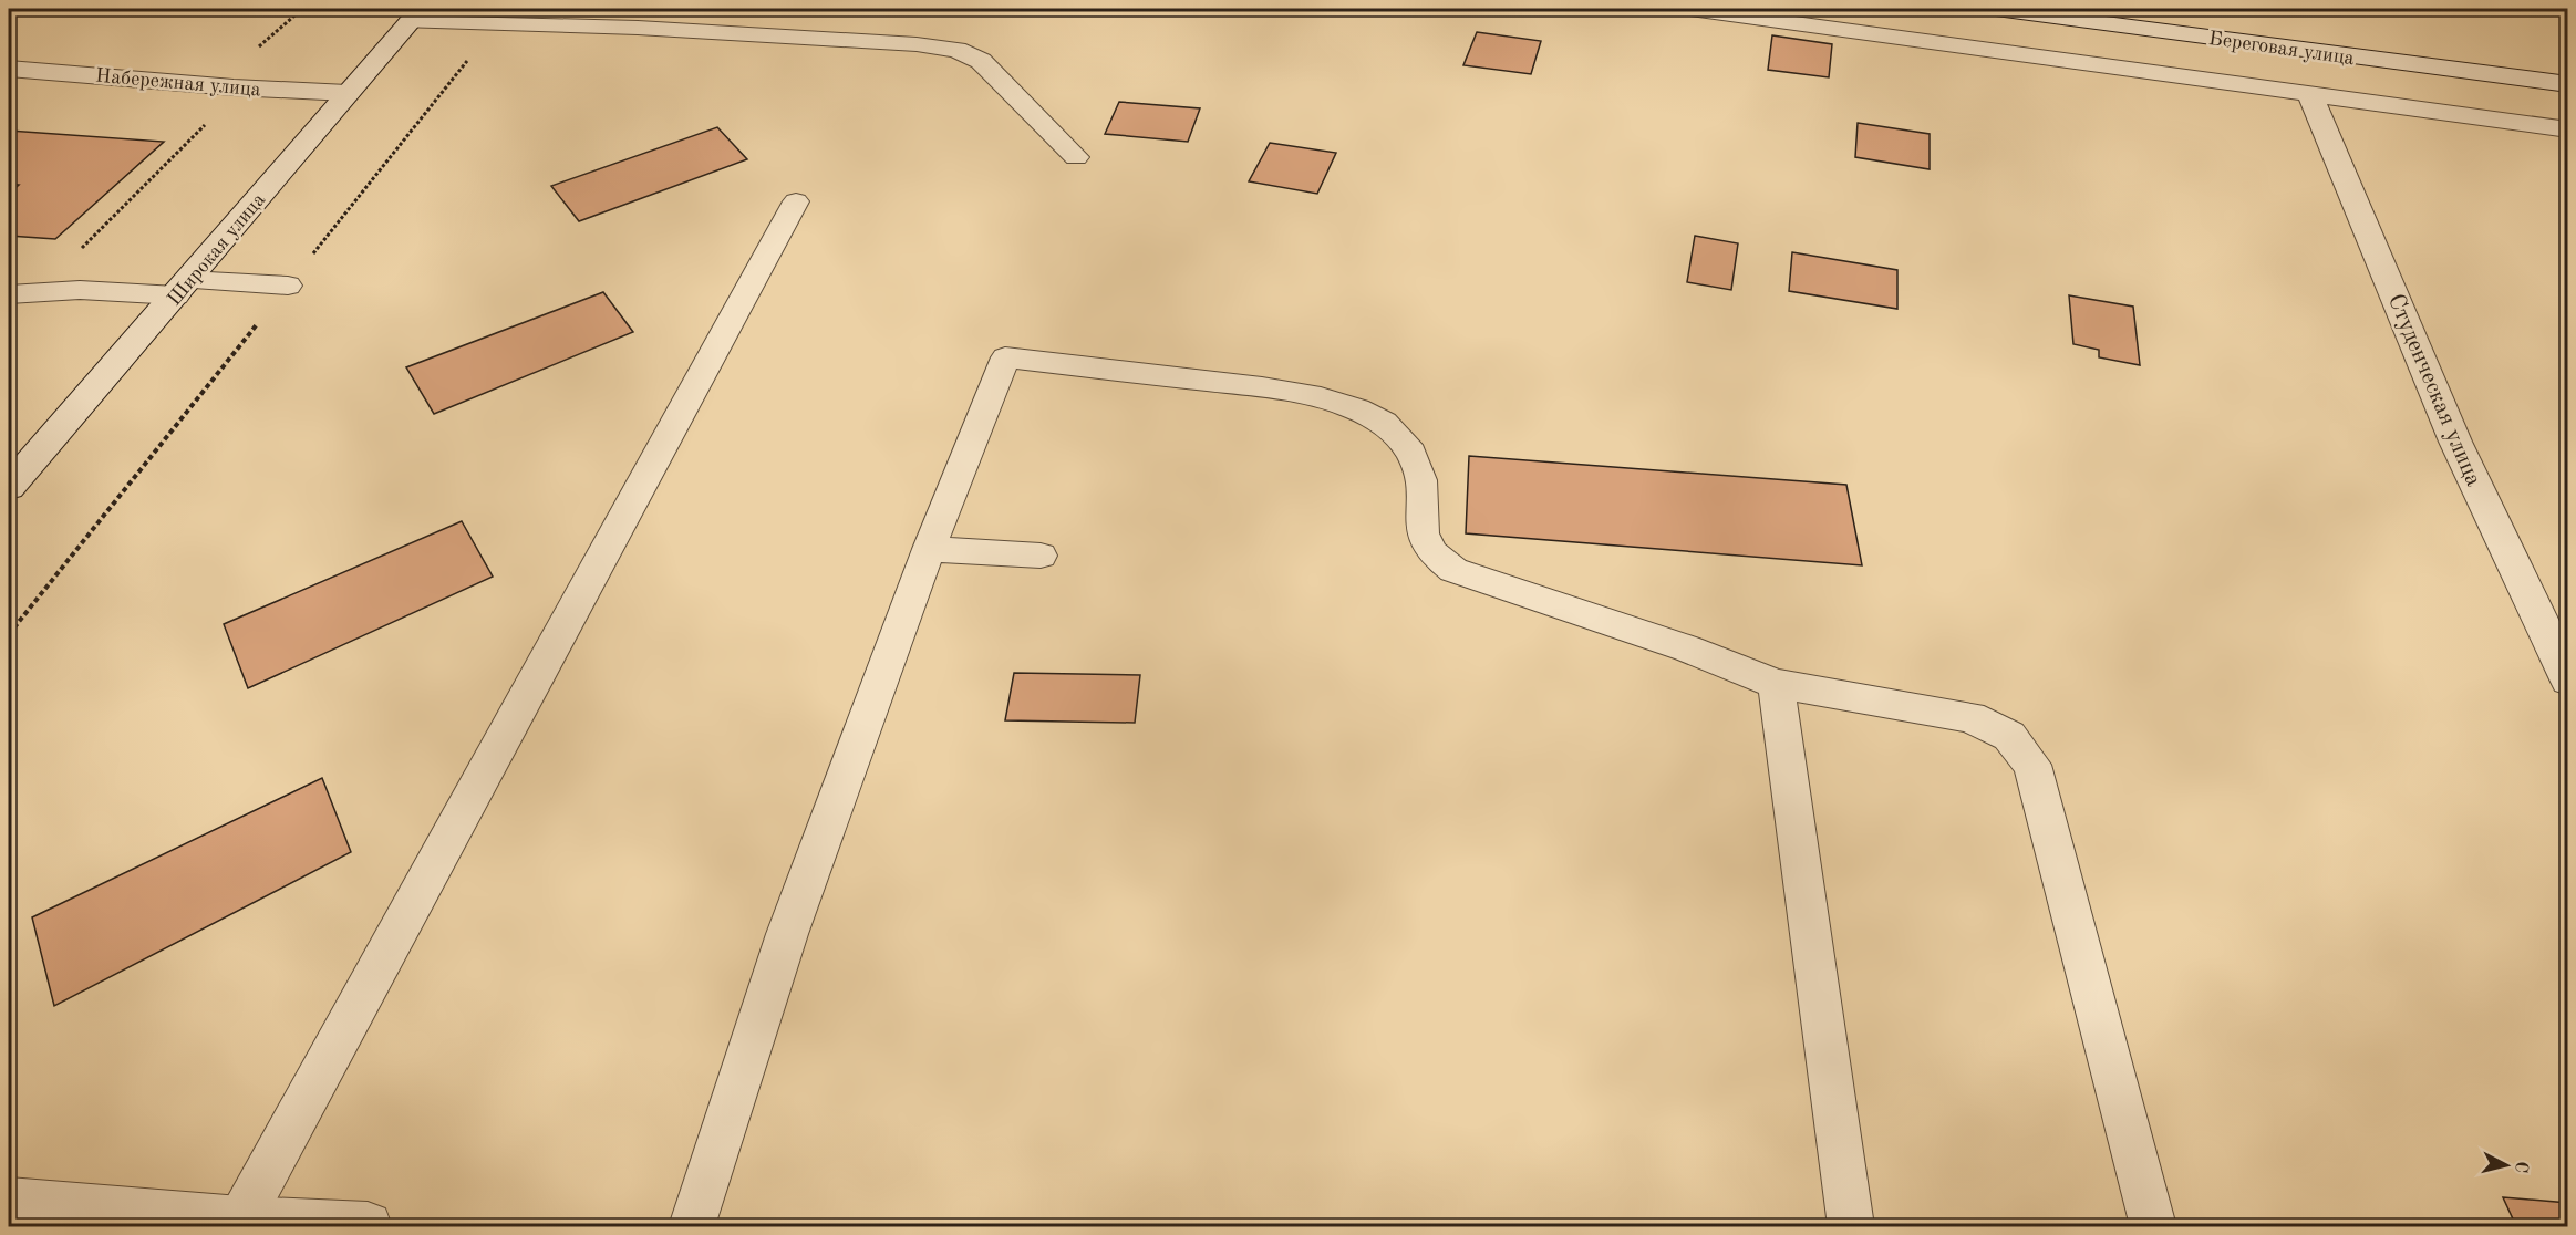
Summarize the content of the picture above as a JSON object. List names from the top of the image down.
{
  "streets": {
    "street": [
      "Береговая улица",
      "Набережная улица",
      "Широкая улица",
      "Студенческая улица"
    ]
  },
  "crossings": [
    ["Набережная улица", "Широкая улица"]
  ],
  "north": "right"
}
